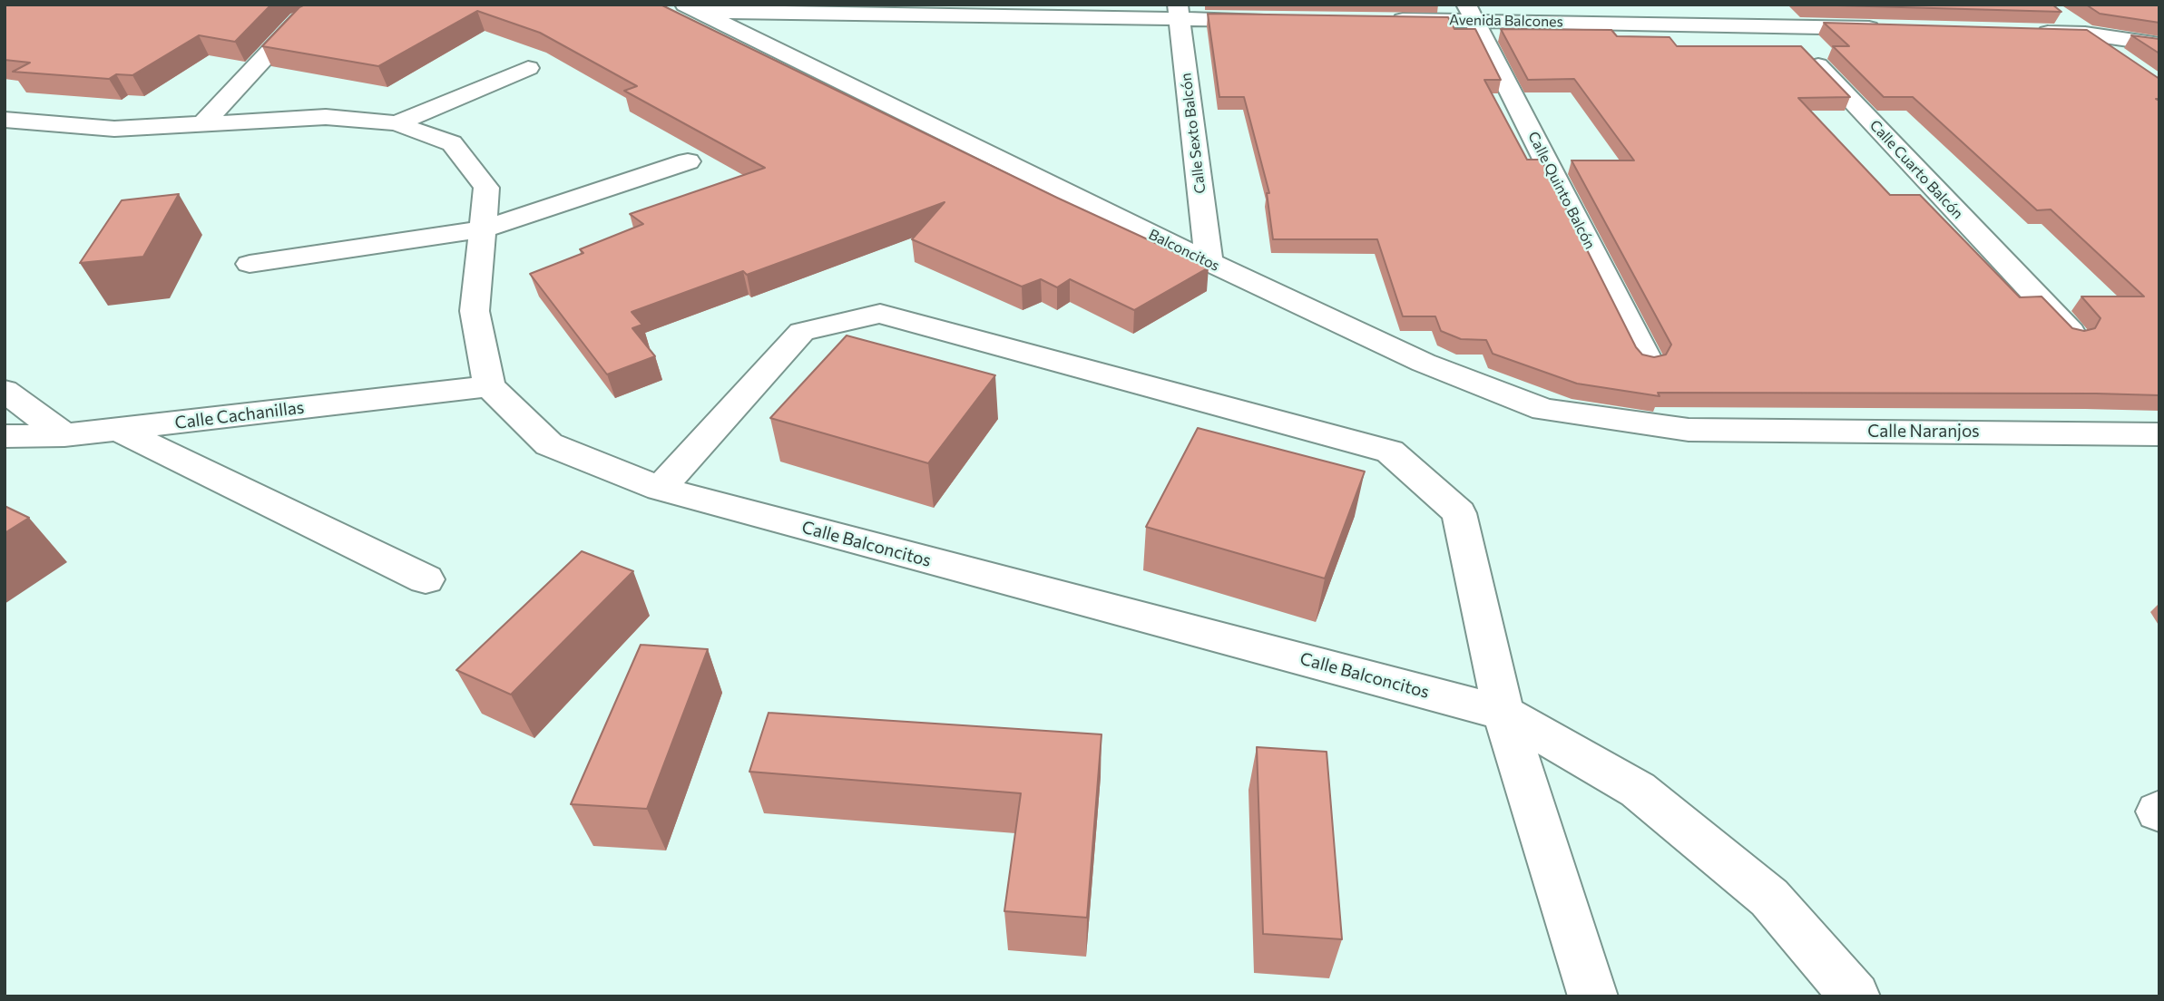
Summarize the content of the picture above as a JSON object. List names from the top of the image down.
{
  "streets": {
    "street": [
      "Avenida Balcones",
      "Calle Sexto Balcón",
      "Calle Cuarto Balcón",
      "Calle Quinto Balcón",
      "Balconcitos",
      "Calle Cachanillas",
      "Calle Naranjos",
      "Calle Balconcitos"
    ]
  },
  "crossings": [
    ["Avenida Balcones", "Calle Cuarto Balcón"],
    ["Avenida Balcones", "Calle Quinto Balcón"],
    ["Calle Sexto Balcón", "Balconcitos"],
    ["Balconcitos", "Calle Naranjos"],
    ["Calle Cachanillas", "Calle Balconcitos"]
  ]
}
